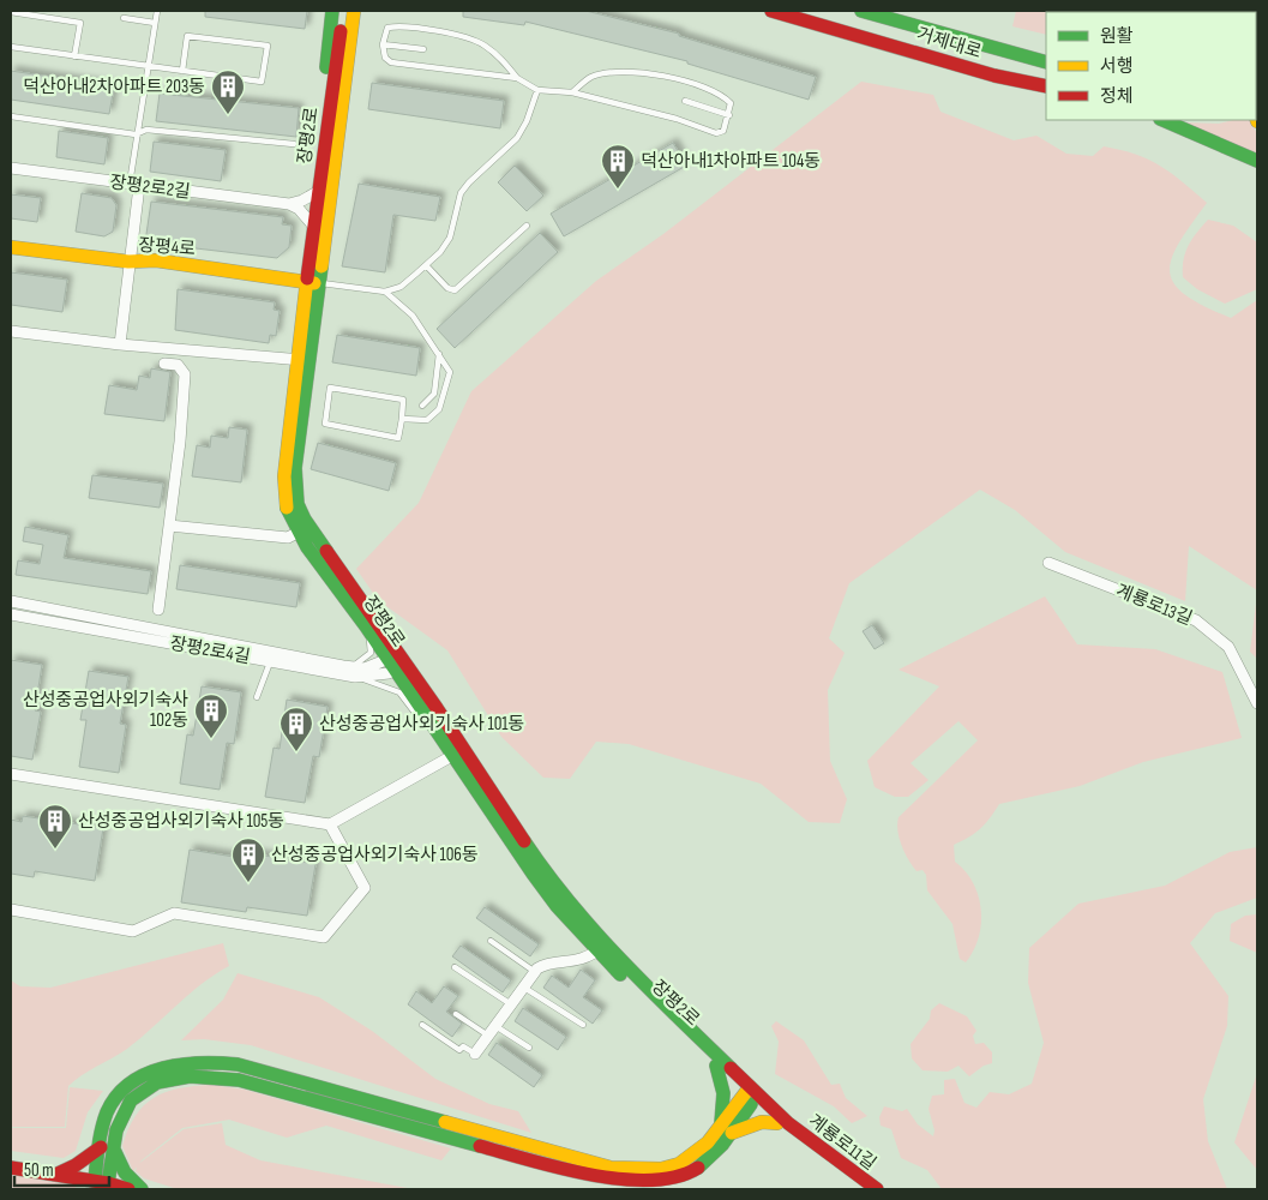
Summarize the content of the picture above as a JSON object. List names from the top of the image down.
{
  "streets": {
    "main road": [
      "거제대로",
      "장평2로",
      "장평4로",
      "계룡로11길"
    ],
    "street": ["장평2로2길", "계룡로13길", "장평2로4길"]
  },
  "crossings": [
    ["장평2로", "장평4로"],
    ["장평2로", "장평2로4길"],
    ["장평2로", "계룡로11길"]
  ],
  "places": {
    "building": [
      "덕산아내2차아파트 203동",
      "덕산아내1차아파트 104동",
      "산성중공업사외기숙사 102동",
      "산성중공업사외기숙사 101동",
      "산성중공업사외기숙사 105동",
      "산성중공업사외기숙사 106동"
    ]
  },
  "legend": ["원활", "서행", "정체"],
  "scale_bar": "50 m"
}
